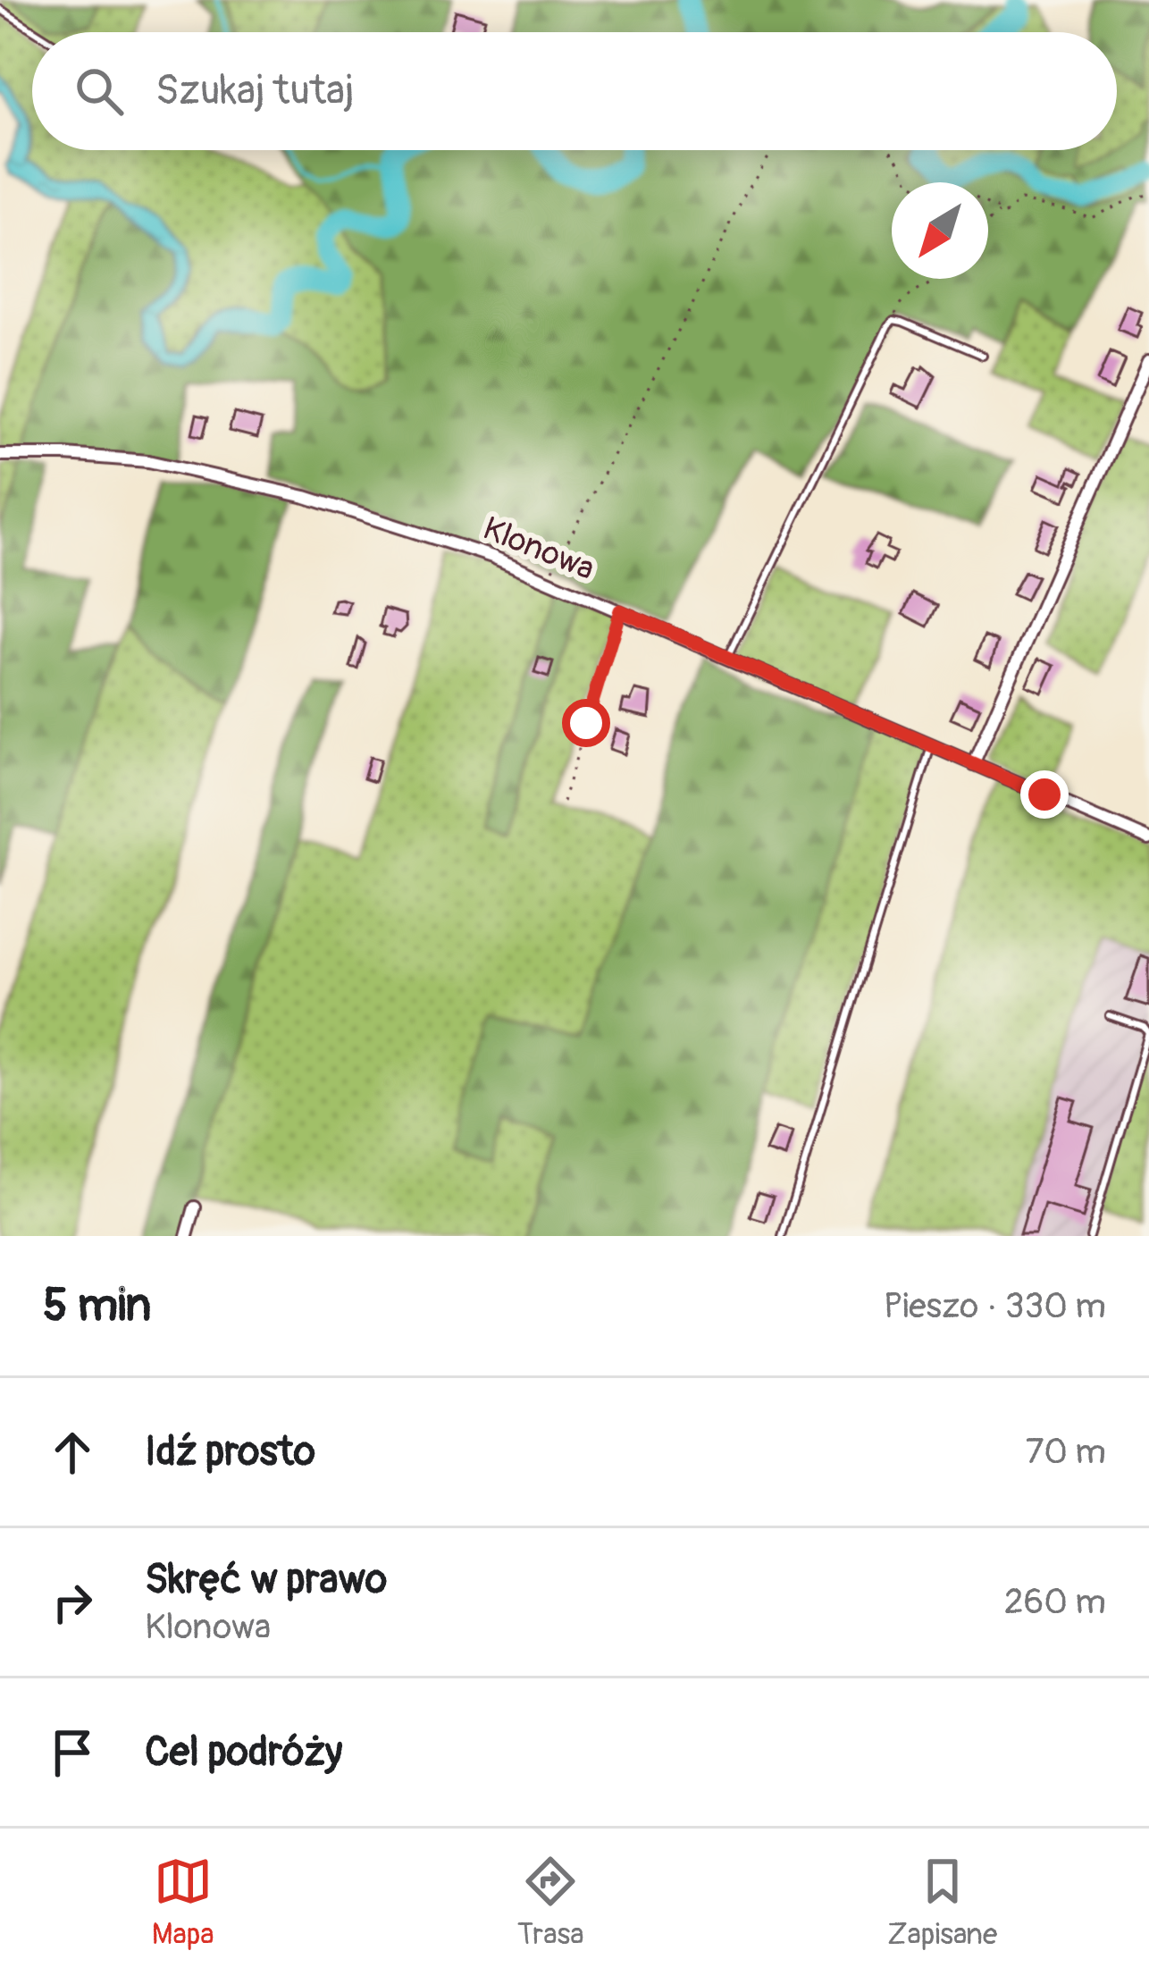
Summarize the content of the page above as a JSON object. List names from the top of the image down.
{
  "streets": {
    "street": ["Klonowa"]
  },
  "north": "bottom left",
  "page": {
    "search": "Szukaj tutaj",
    "heading": ["5 min", "Pieszo · 330 m"],
    "list": [
      ["Idź prosto", "70 m"],
      ["Skręć w prawo", "Klonowa", "260 m"],
      "Cel podróży"
    ],
    "nav": ["Mapa", "Trasa", "Zapisane"]
  }
}
